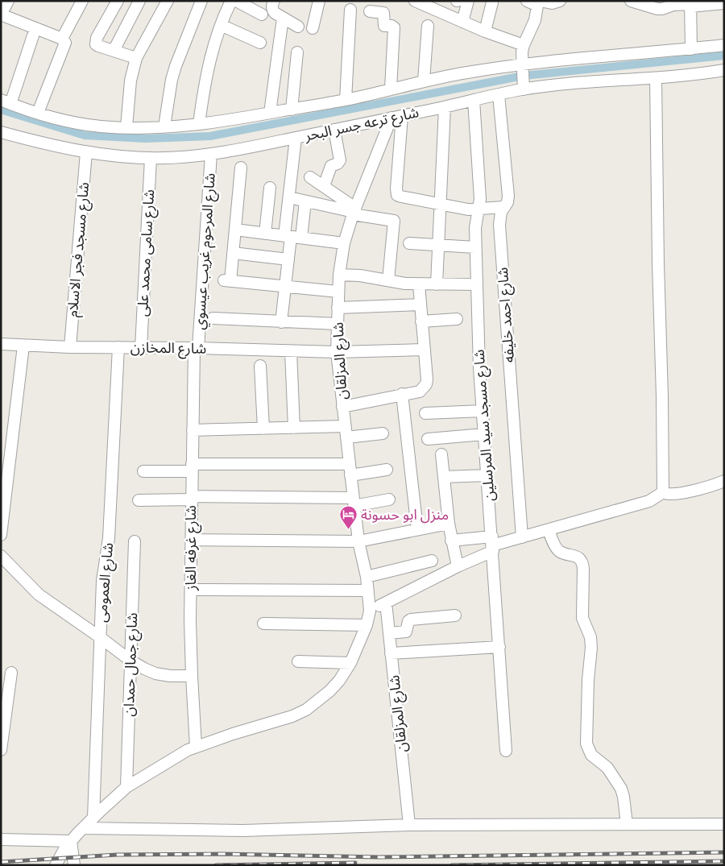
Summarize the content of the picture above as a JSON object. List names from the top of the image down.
{
  "streets": {
    "street": [
      "شارع ترعه جسر البحر",
      "شارع مسجد فجر الاسلام",
      "شارع المرحوم غريب عيسوي",
      "شارع سامى محمد على",
      "شارع احمد خليفه",
      "شارع المخازن",
      "شارع المزلقان",
      "شارع مسجد سيد المرسلين",
      "شارع غرفه الغاز",
      "شارع العمومى",
      "شارع جمال حمدان"
    ]
  },
  "crossings": [
    ["شارع ترعه جسر البحر", "شارع مسجد فجر الاسلام"],
    ["شارع ترعه جسر البحر", "شارع المرحوم غريب عيسوي"],
    ["شارع ترعه جسر البحر", "شارع سامى محمد على"],
    ["شارع ترعه جسر البحر", "شارع احمد خليفه"],
    ["شارع ترعه جسر البحر", "شارع المزلقان"],
    ["شارع ترعه جسر البحر", "شارع مسجد سيد المرسلين"],
    ["شارع مسجد فجر الاسلام", "شارع المخازن"],
    ["شارع المرحوم غريب عيسوي", "شارع المخازن"],
    ["شارع المرحوم غريب عيسوي", "شارع غرفه الغاز"],
    ["شارع سامى محمد على", "شارع المخازن"],
    ["شارع المخازن", "شارع المزلقان"],
    ["شارع المخازن", "شارع غرفه الغاز"],
    ["شارع المخازن", "شارع العمومى"],
    ["شارع المزلقان", "شارع غرفه الغاز"],
    ["شارع المزلقان", "شارع العمومى"],
    ["شارع المزلقان", "شارع جمال حمدان"]
  ],
  "places": {
    "hotel": ["منزل ابو حسونة"]
  }
}
